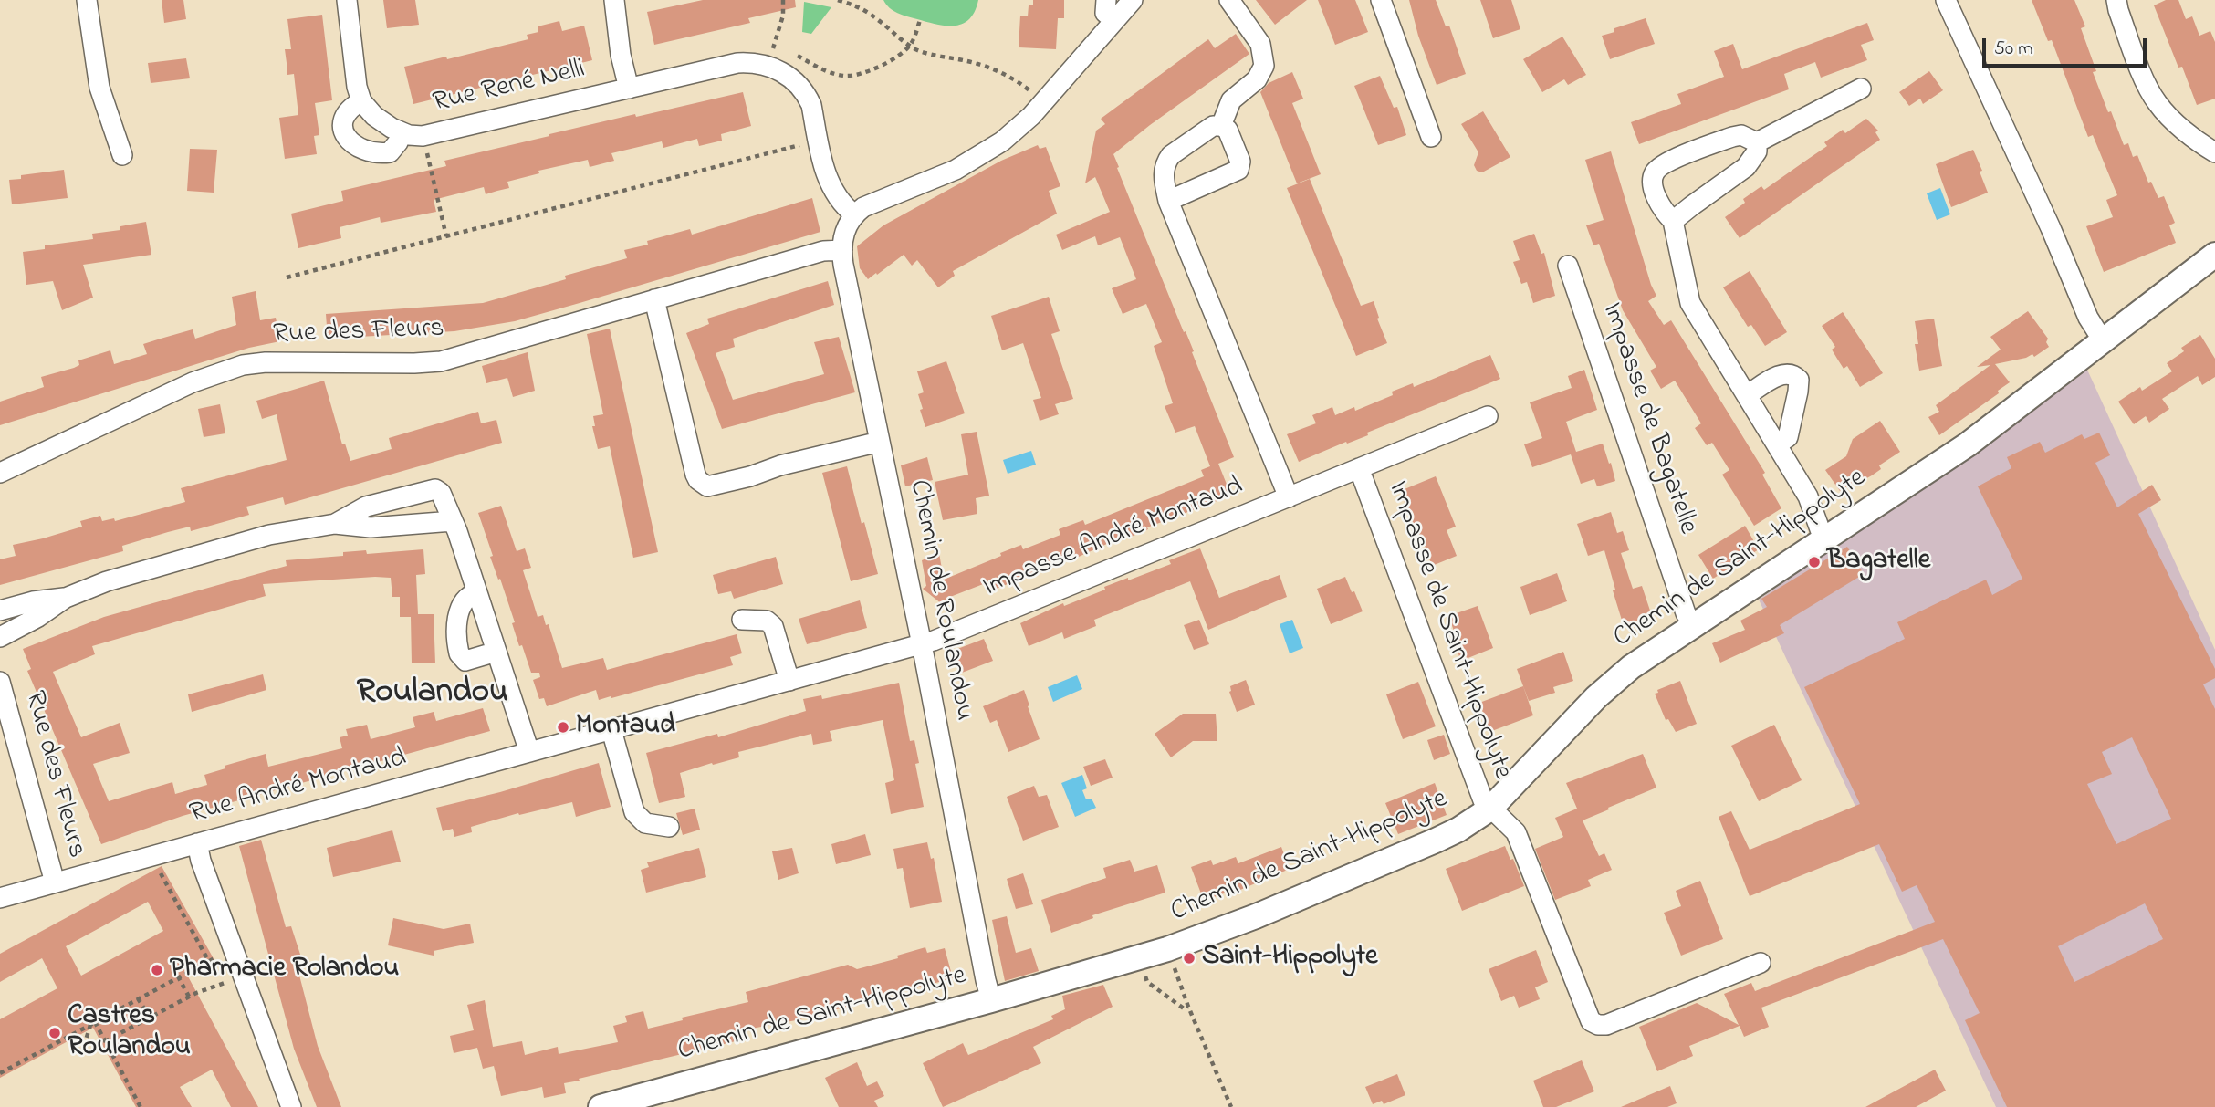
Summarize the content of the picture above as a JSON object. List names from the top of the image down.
{
  "streets": {
    "street": [
      "Rue René Nelli",
      "Rue des Fleurs",
      "Impasse de Bagatelle",
      "Impasse André Montaud",
      "Chemin de Saint-Hippolyte",
      "Chemin de Roulandou",
      "Impasse de Saint-Hippolyte",
      "Rue André Montaud"
    ]
  },
  "crossings": [
    ["Rue des Fleurs", "Chemin de Roulandou"],
    ["Rue des Fleurs", "Rue André Montaud"],
    ["Impasse de Bagatelle", "Chemin de Saint-Hippolyte"],
    ["Impasse André Montaud", "Chemin de Roulandou"],
    ["Impasse André Montaud", "Impasse de Saint-Hippolyte"],
    ["Impasse André Montaud", "Rue André Montaud"],
    ["Chemin de Saint-Hippolyte", "Chemin de Roulandou"],
    ["Chemin de Saint-Hippolyte", "Impasse de Saint-Hippolyte"],
    ["Chemin de Roulandou", "Rue André Montaud"]
  ],
  "districts": ["Roulandou"],
  "places": [
    "Bagatelle",
    "Montaud",
    "Saint-Hippolyte",
    "Pharmacie Rolandou",
    "Castres Roulandou"
  ],
  "scale_bar": "50 m"
}
